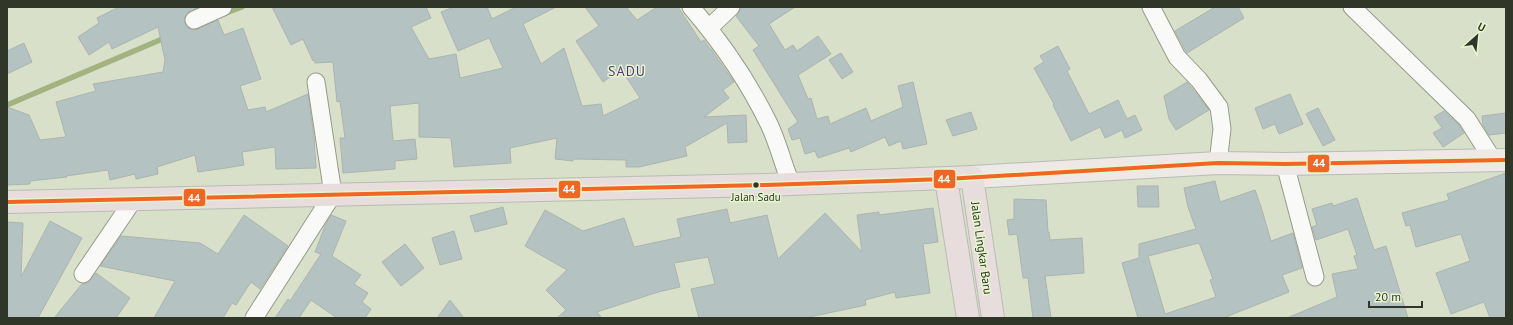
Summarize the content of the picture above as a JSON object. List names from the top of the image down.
{
  "streets": {
    "highway": ["Jalan Lingkar Baru"]
  },
  "districts": ["SADU"],
  "places": ["Jalan Sadu"],
  "lines": ["transit line 44"],
  "scale_bar": "20 m",
  "north": "top right"
}
